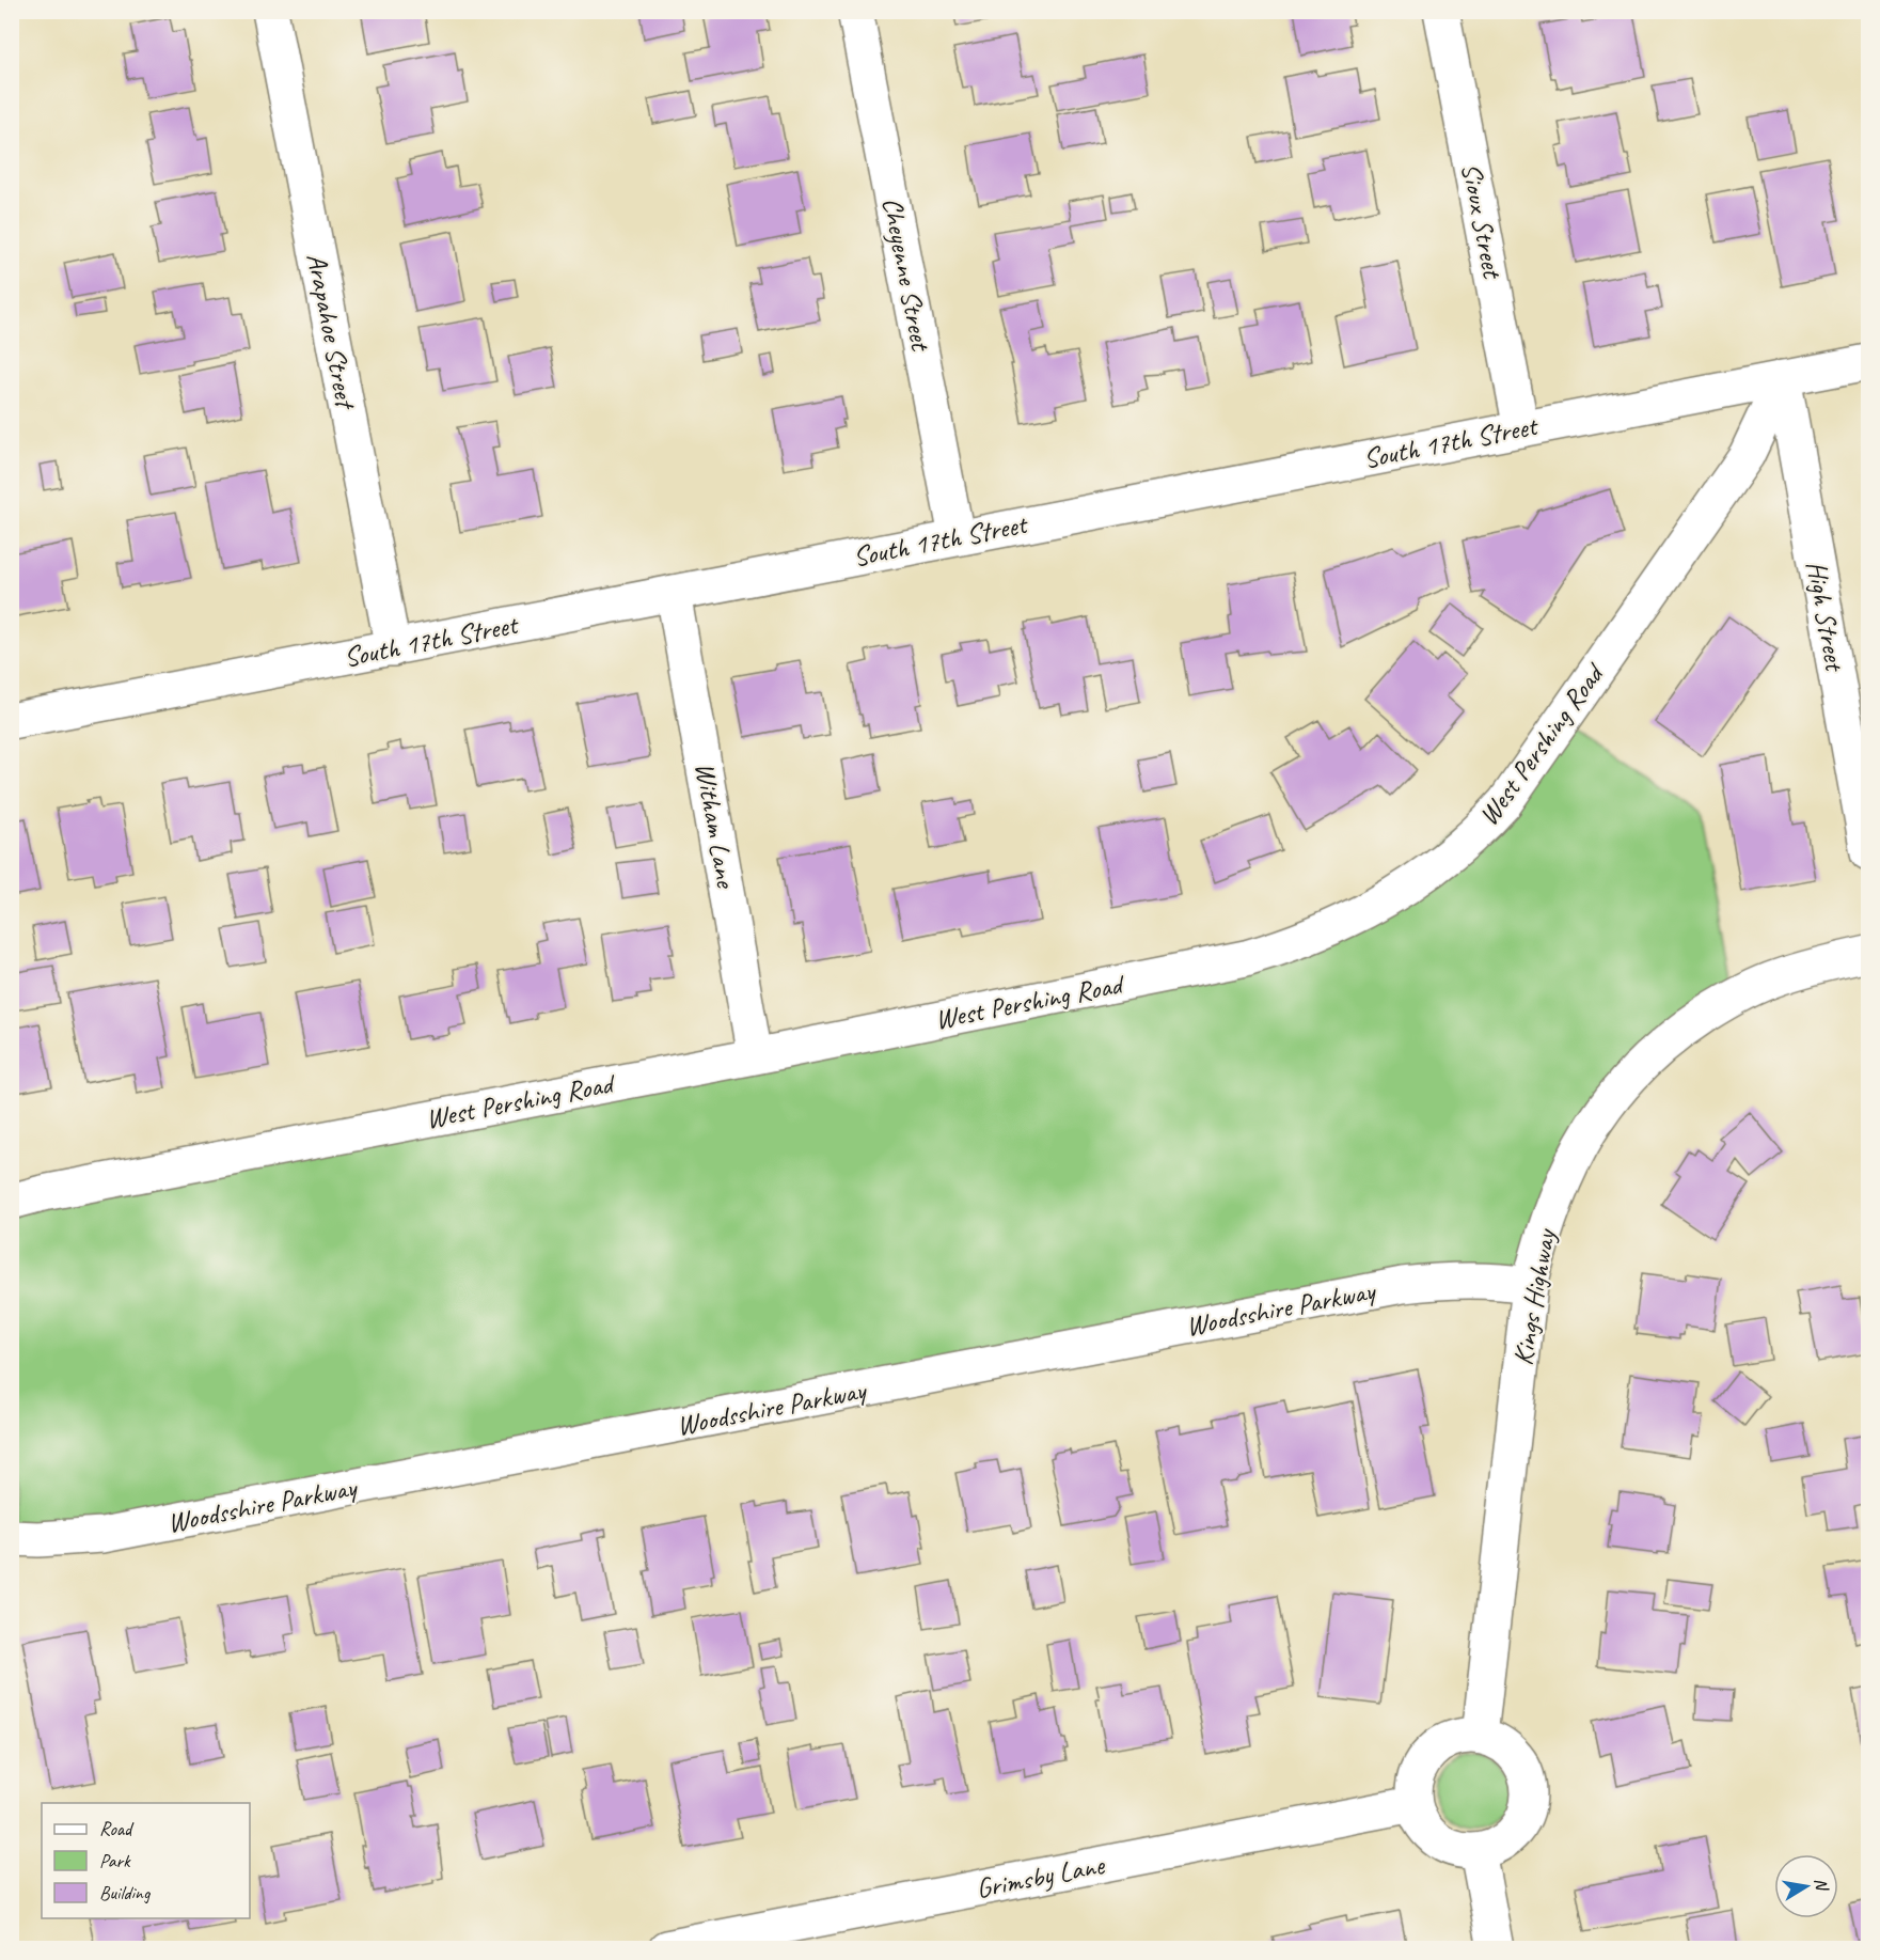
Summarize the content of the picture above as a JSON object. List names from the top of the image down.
{
  "streets": {
    "street": [
      "Sioux Street",
      "Cheyenne Street",
      "Arapahoe Street",
      "South 17th Street",
      "High Street",
      "West Pershing Road",
      "Witham Lane",
      "Kings Highway",
      "Woodsshire Parkway",
      "Grimsby Lane"
    ]
  },
  "crossings": [
    ["Sioux Street", "South 17th Street"],
    ["Cheyenne Street", "South 17th Street"],
    ["Arapahoe Street", "South 17th Street"],
    ["South 17th Street", "High Street"],
    ["South 17th Street", "West Pershing Road"],
    ["South 17th Street", "Witham Lane"],
    ["High Street", "West Pershing Road"],
    ["West Pershing Road", "Witham Lane"],
    ["Kings Highway", "Woodsshire Parkway"],
    ["Kings Highway", "Grimsby Lane"]
  ],
  "legend": ["Road", "Park", "Building"],
  "north": "right"
}
